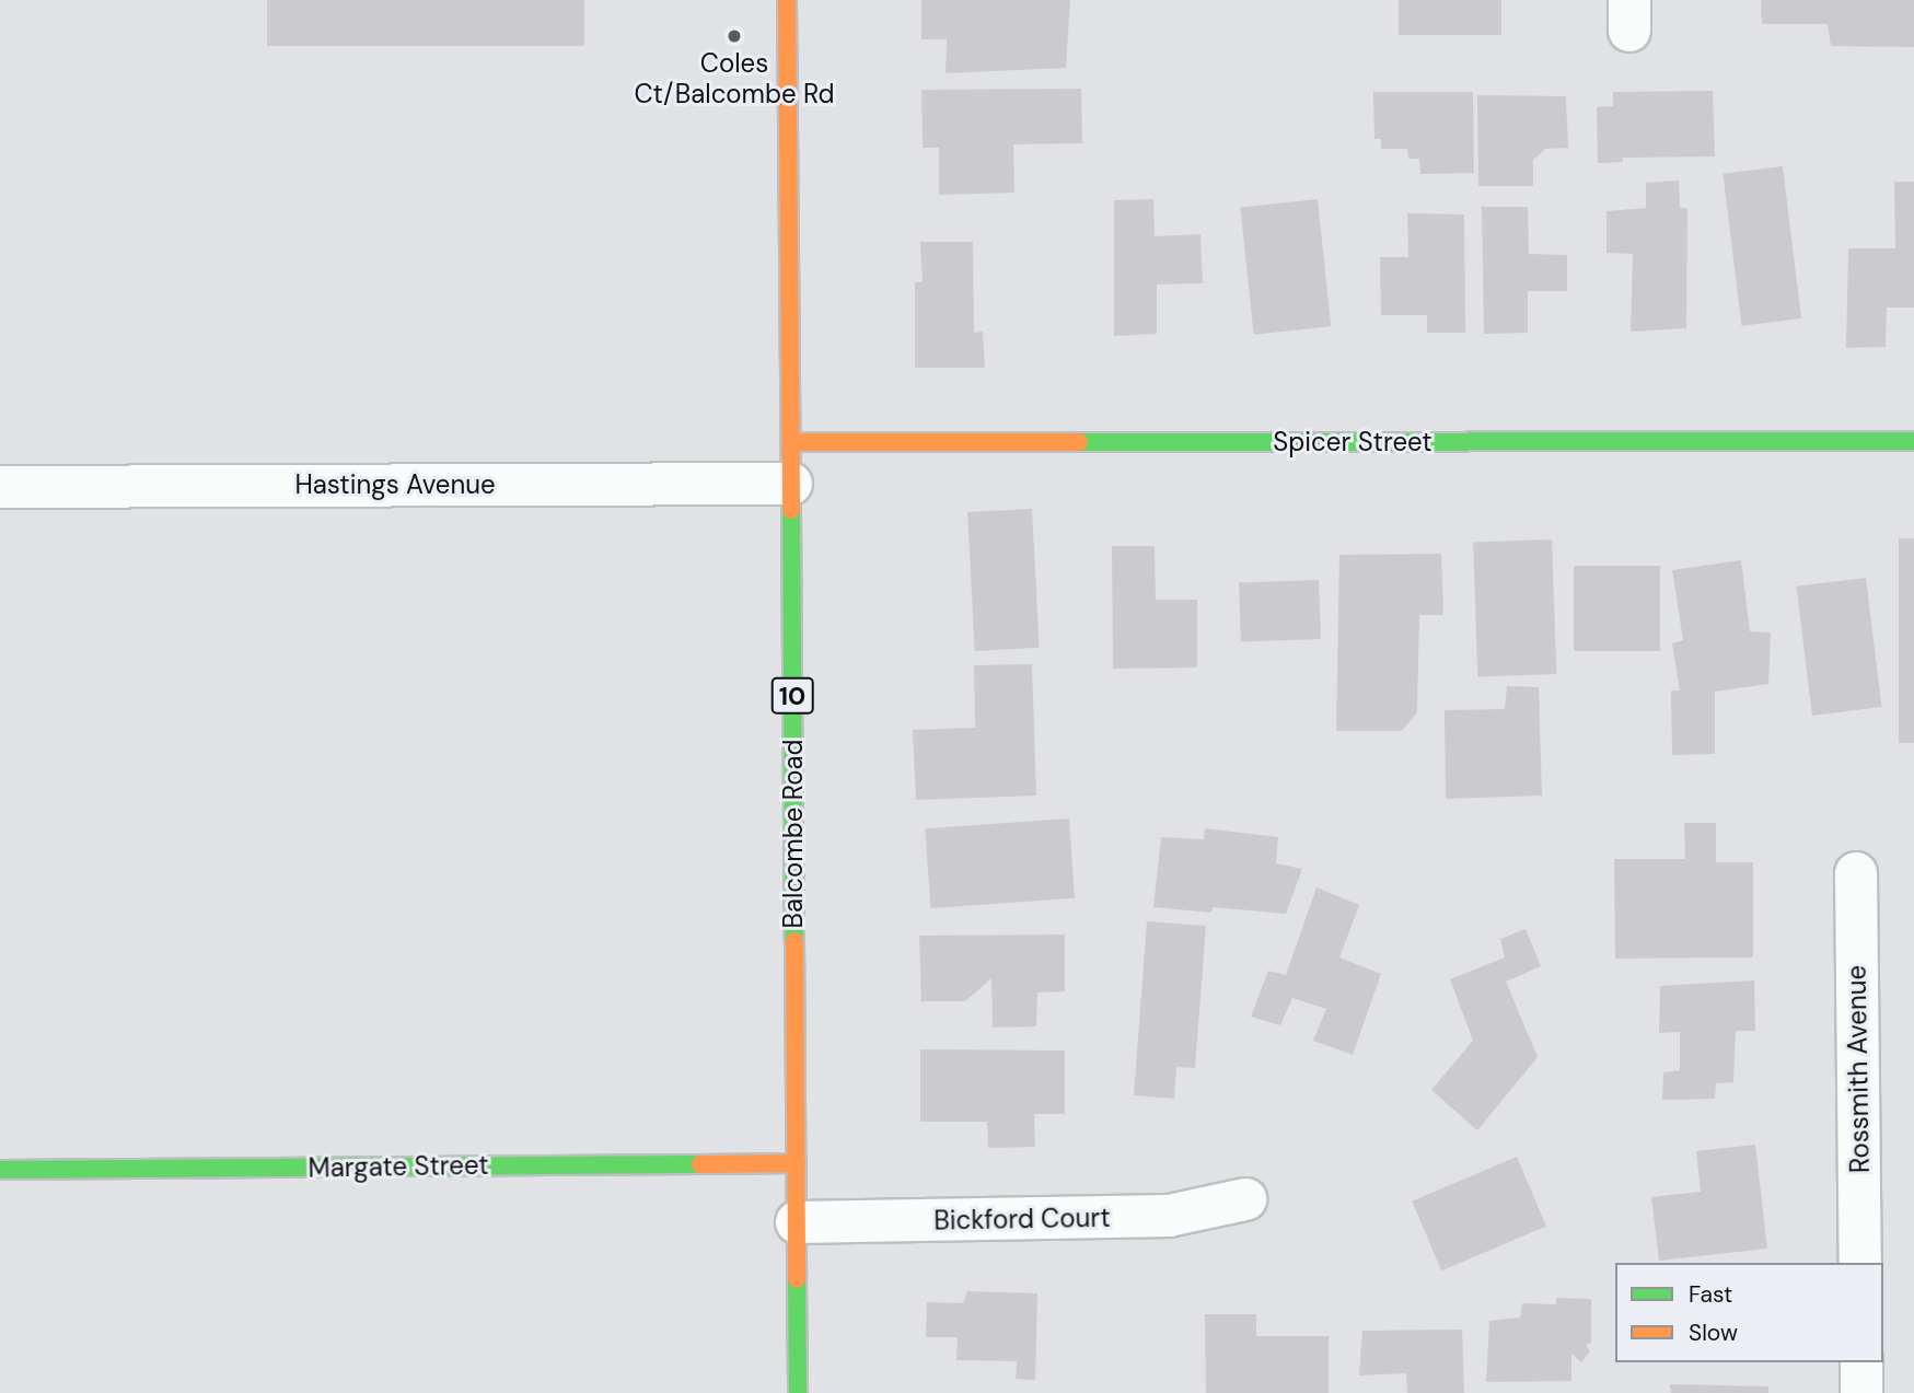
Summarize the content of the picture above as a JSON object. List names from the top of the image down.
{
  "streets": {
    "street": [
      "Spicer Street",
      "Hastings Avenue",
      "10",
      "Balcombe Road",
      "Rossmith Avenue",
      "Margate Street",
      "Bickford Court"
    ]
  },
  "crossings": [
    ["Spicer Street", "Balcombe Road"],
    ["Hastings Avenue", "Balcombe Road"],
    ["Balcombe Road", "Margate Street"],
    ["Balcombe Road", "Bickford Court"]
  ],
  "places": ["Coles Ct/Balcombe Rd"],
  "legend": ["Fast", "Slow"]
}
